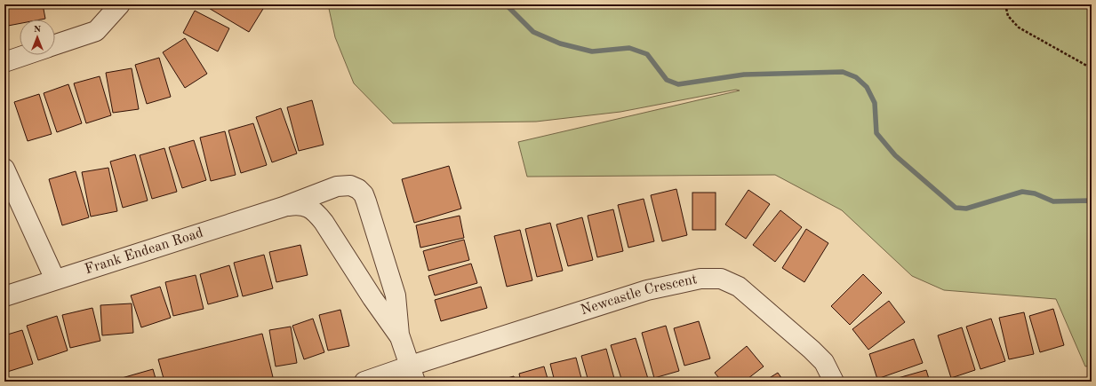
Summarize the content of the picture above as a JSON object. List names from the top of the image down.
{
  "streets": {
    "street": ["Frank Endean Road", "Newcastle Crescent"]
  },
  "crossings": [
    ["Frank Endean Road", "Newcastle Crescent"]
  ],
  "north": "top"
}
